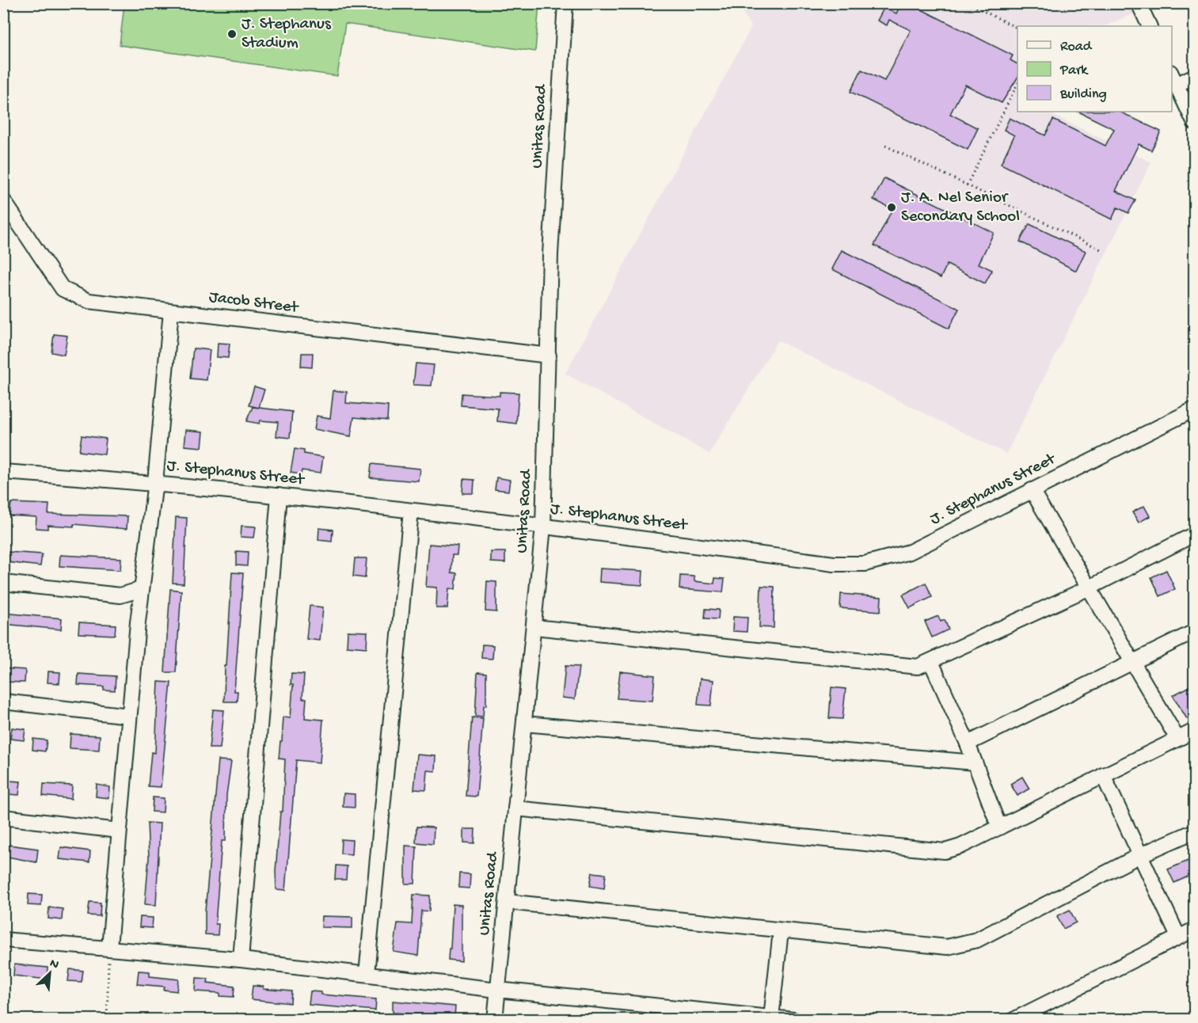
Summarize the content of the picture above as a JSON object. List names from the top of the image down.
{
  "streets": {
    "street": ["Unitas Road", "Jacob Street", "J. Stephanus Street"]
  },
  "crossings": [
    ["Unitas Road", "Jacob Street"],
    ["Unitas Road", "J. Stephanus Street"]
  ],
  "places": ["J. Stephanus Stadium", "J. A. Nel Senior Secondary School"],
  "legend": ["Road", "Park", "Building"],
  "north": "top right"
}
